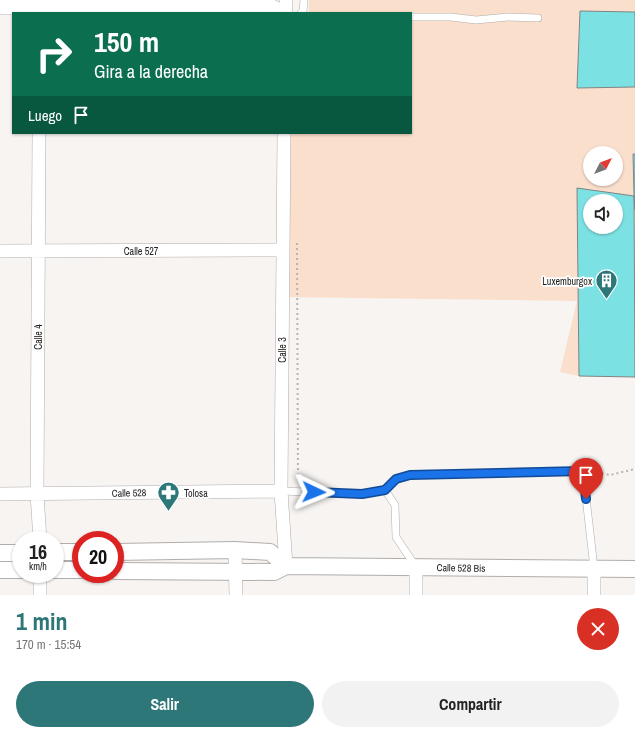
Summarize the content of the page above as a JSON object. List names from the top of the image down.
{
  "streets": {
    "street": [
      "Calle 527",
      "Calle 4",
      "Calle 3",
      "Calle 528",
      "Calle 528 Bis"
    ]
  },
  "crossings": [
    ["Calle 527", "Calle 4"],
    ["Calle 527", "Calle 3"],
    ["Calle 4", "Calle 528"],
    ["Calle 3", "Calle 528"],
    ["Calle 3", "Calle 528 Bis"]
  ],
  "places": {
    "building": ["Luxemburgox"],
    "pharmacy": ["Tolosa"]
  },
  "north": "top right",
  "page": {
    "turn": ["150 m", "Gira a la derecha"],
    "then": "Luego",
    "speed": "16 km/h",
    "limit": "20",
    "heading": ["1 min", "170 m · 15:54"],
    "buttons": ["Salir", "Compartir"]
  }
}
